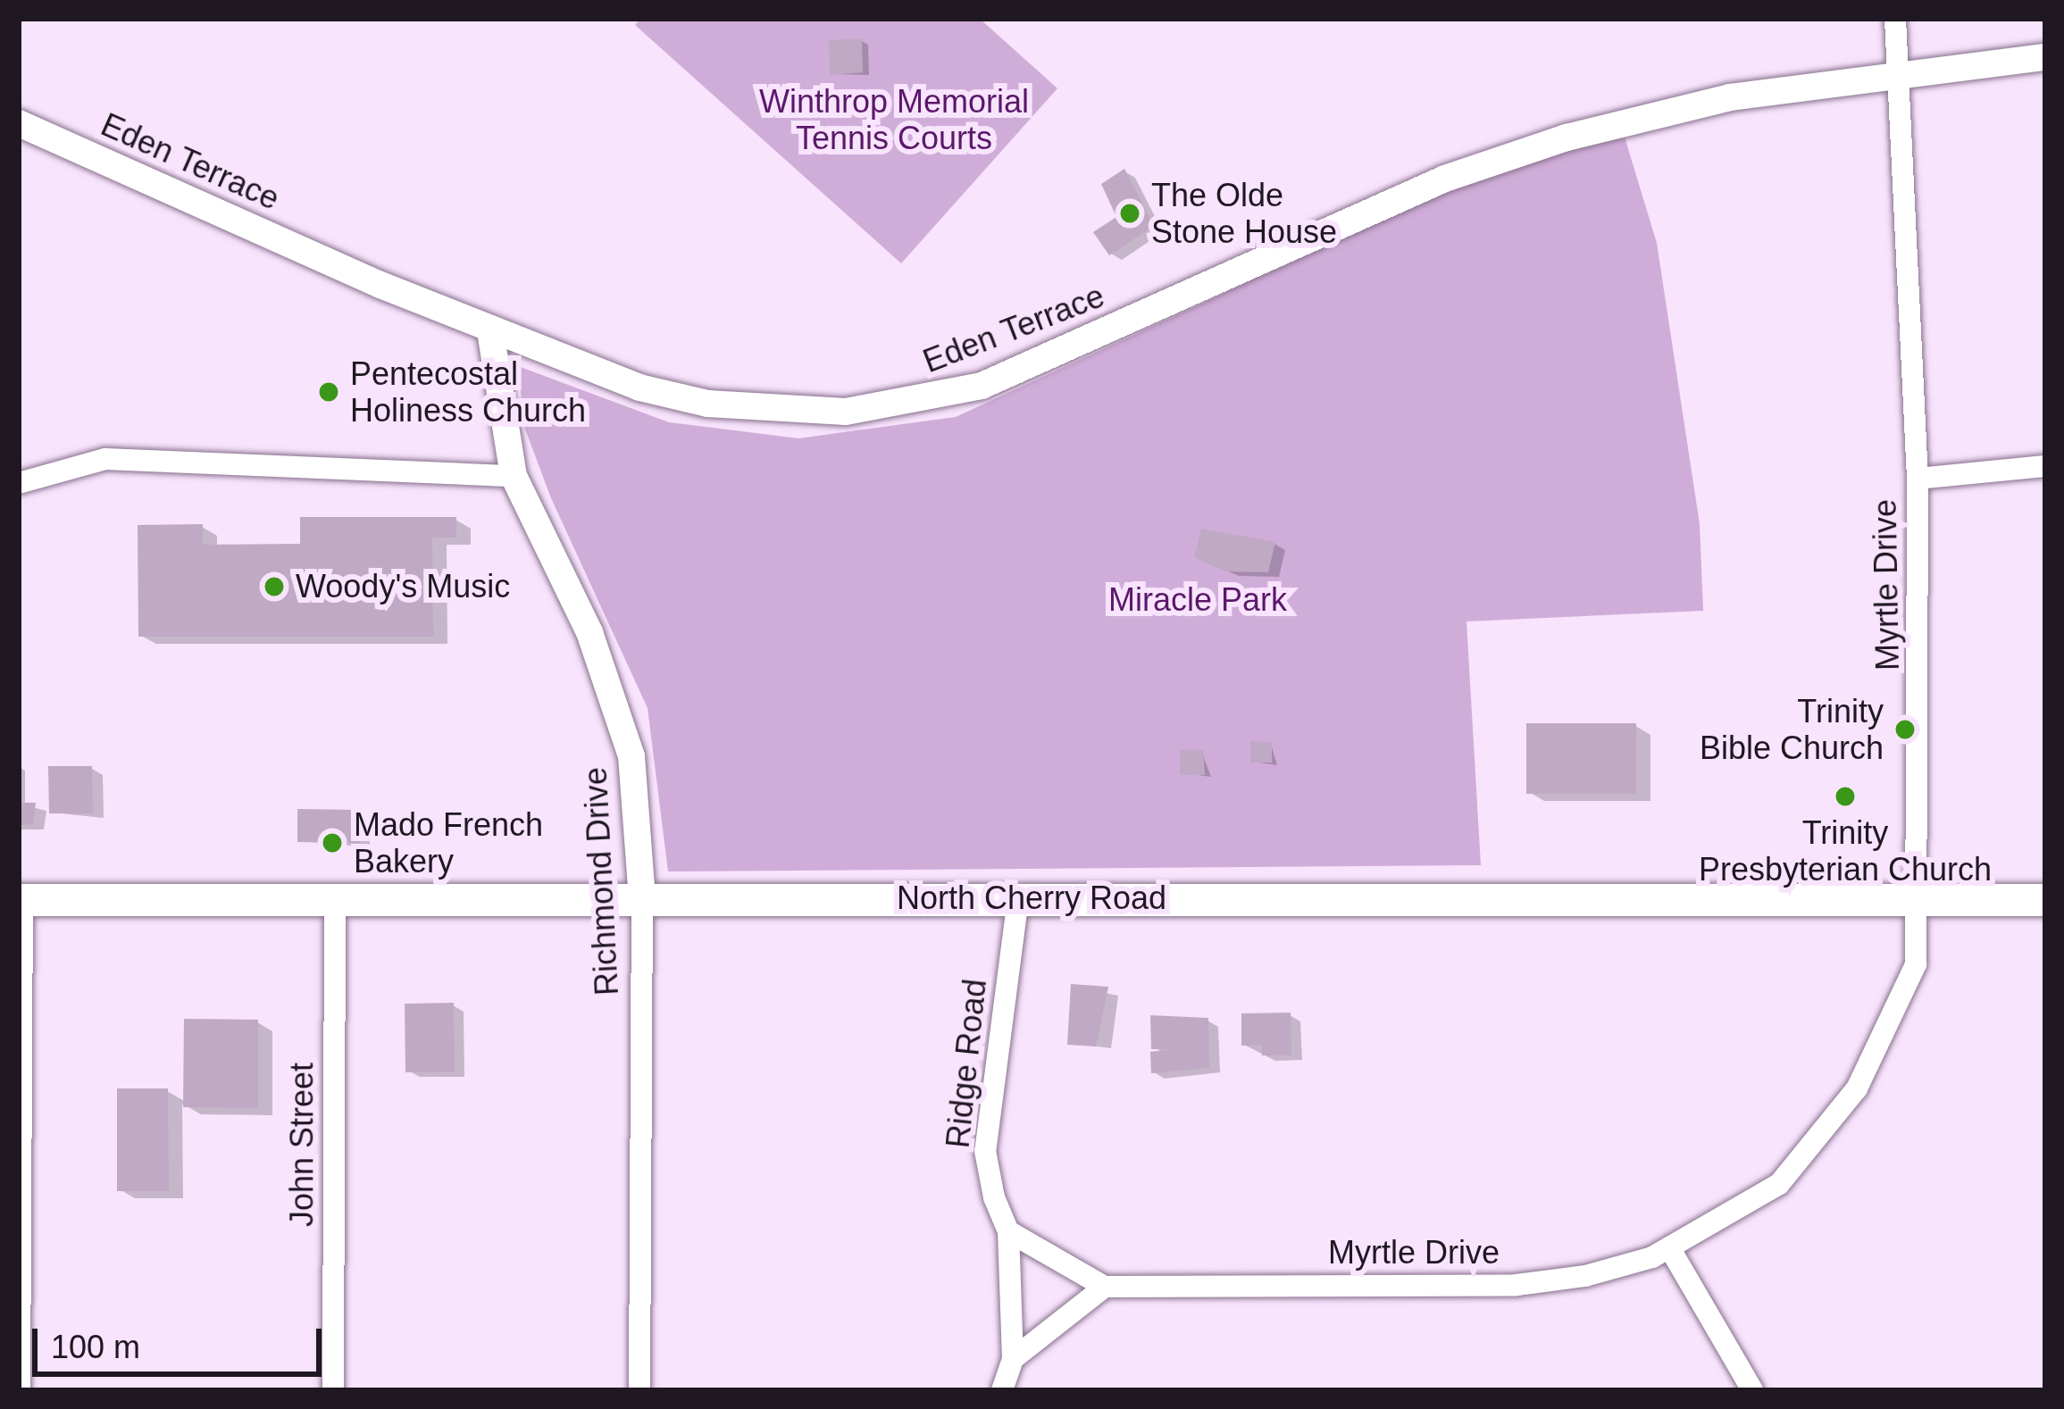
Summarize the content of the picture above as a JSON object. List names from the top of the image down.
{
  "streets": {
    "main road": ["North Cherry Road"],
    "street": [
      "Eden Terrace",
      "Myrtle Drive",
      "Richmond Drive",
      "Ridge Road",
      "John Street"
    ]
  },
  "crossings": [
    ["Eden Terrace", "Myrtle Drive"],
    ["Eden Terrace", "Richmond Drive"],
    ["Myrtle Drive", "North Cherry Road"],
    ["Richmond Drive", "North Cherry Road"],
    ["North Cherry Road", "Ridge Road"],
    ["North Cherry Road", "John Street"]
  ],
  "parks": ["Winthrop Memorial Tennis Courts", "Miracle Park"],
  "places": [
    "The Olde Stone House",
    "Pentecostal Holiness Church",
    "Woody's Music",
    "Trinity Bible Church",
    "Trinity Presbyterian Church",
    "Mado French Bakery"
  ],
  "scale_bar": "100 m"
}
